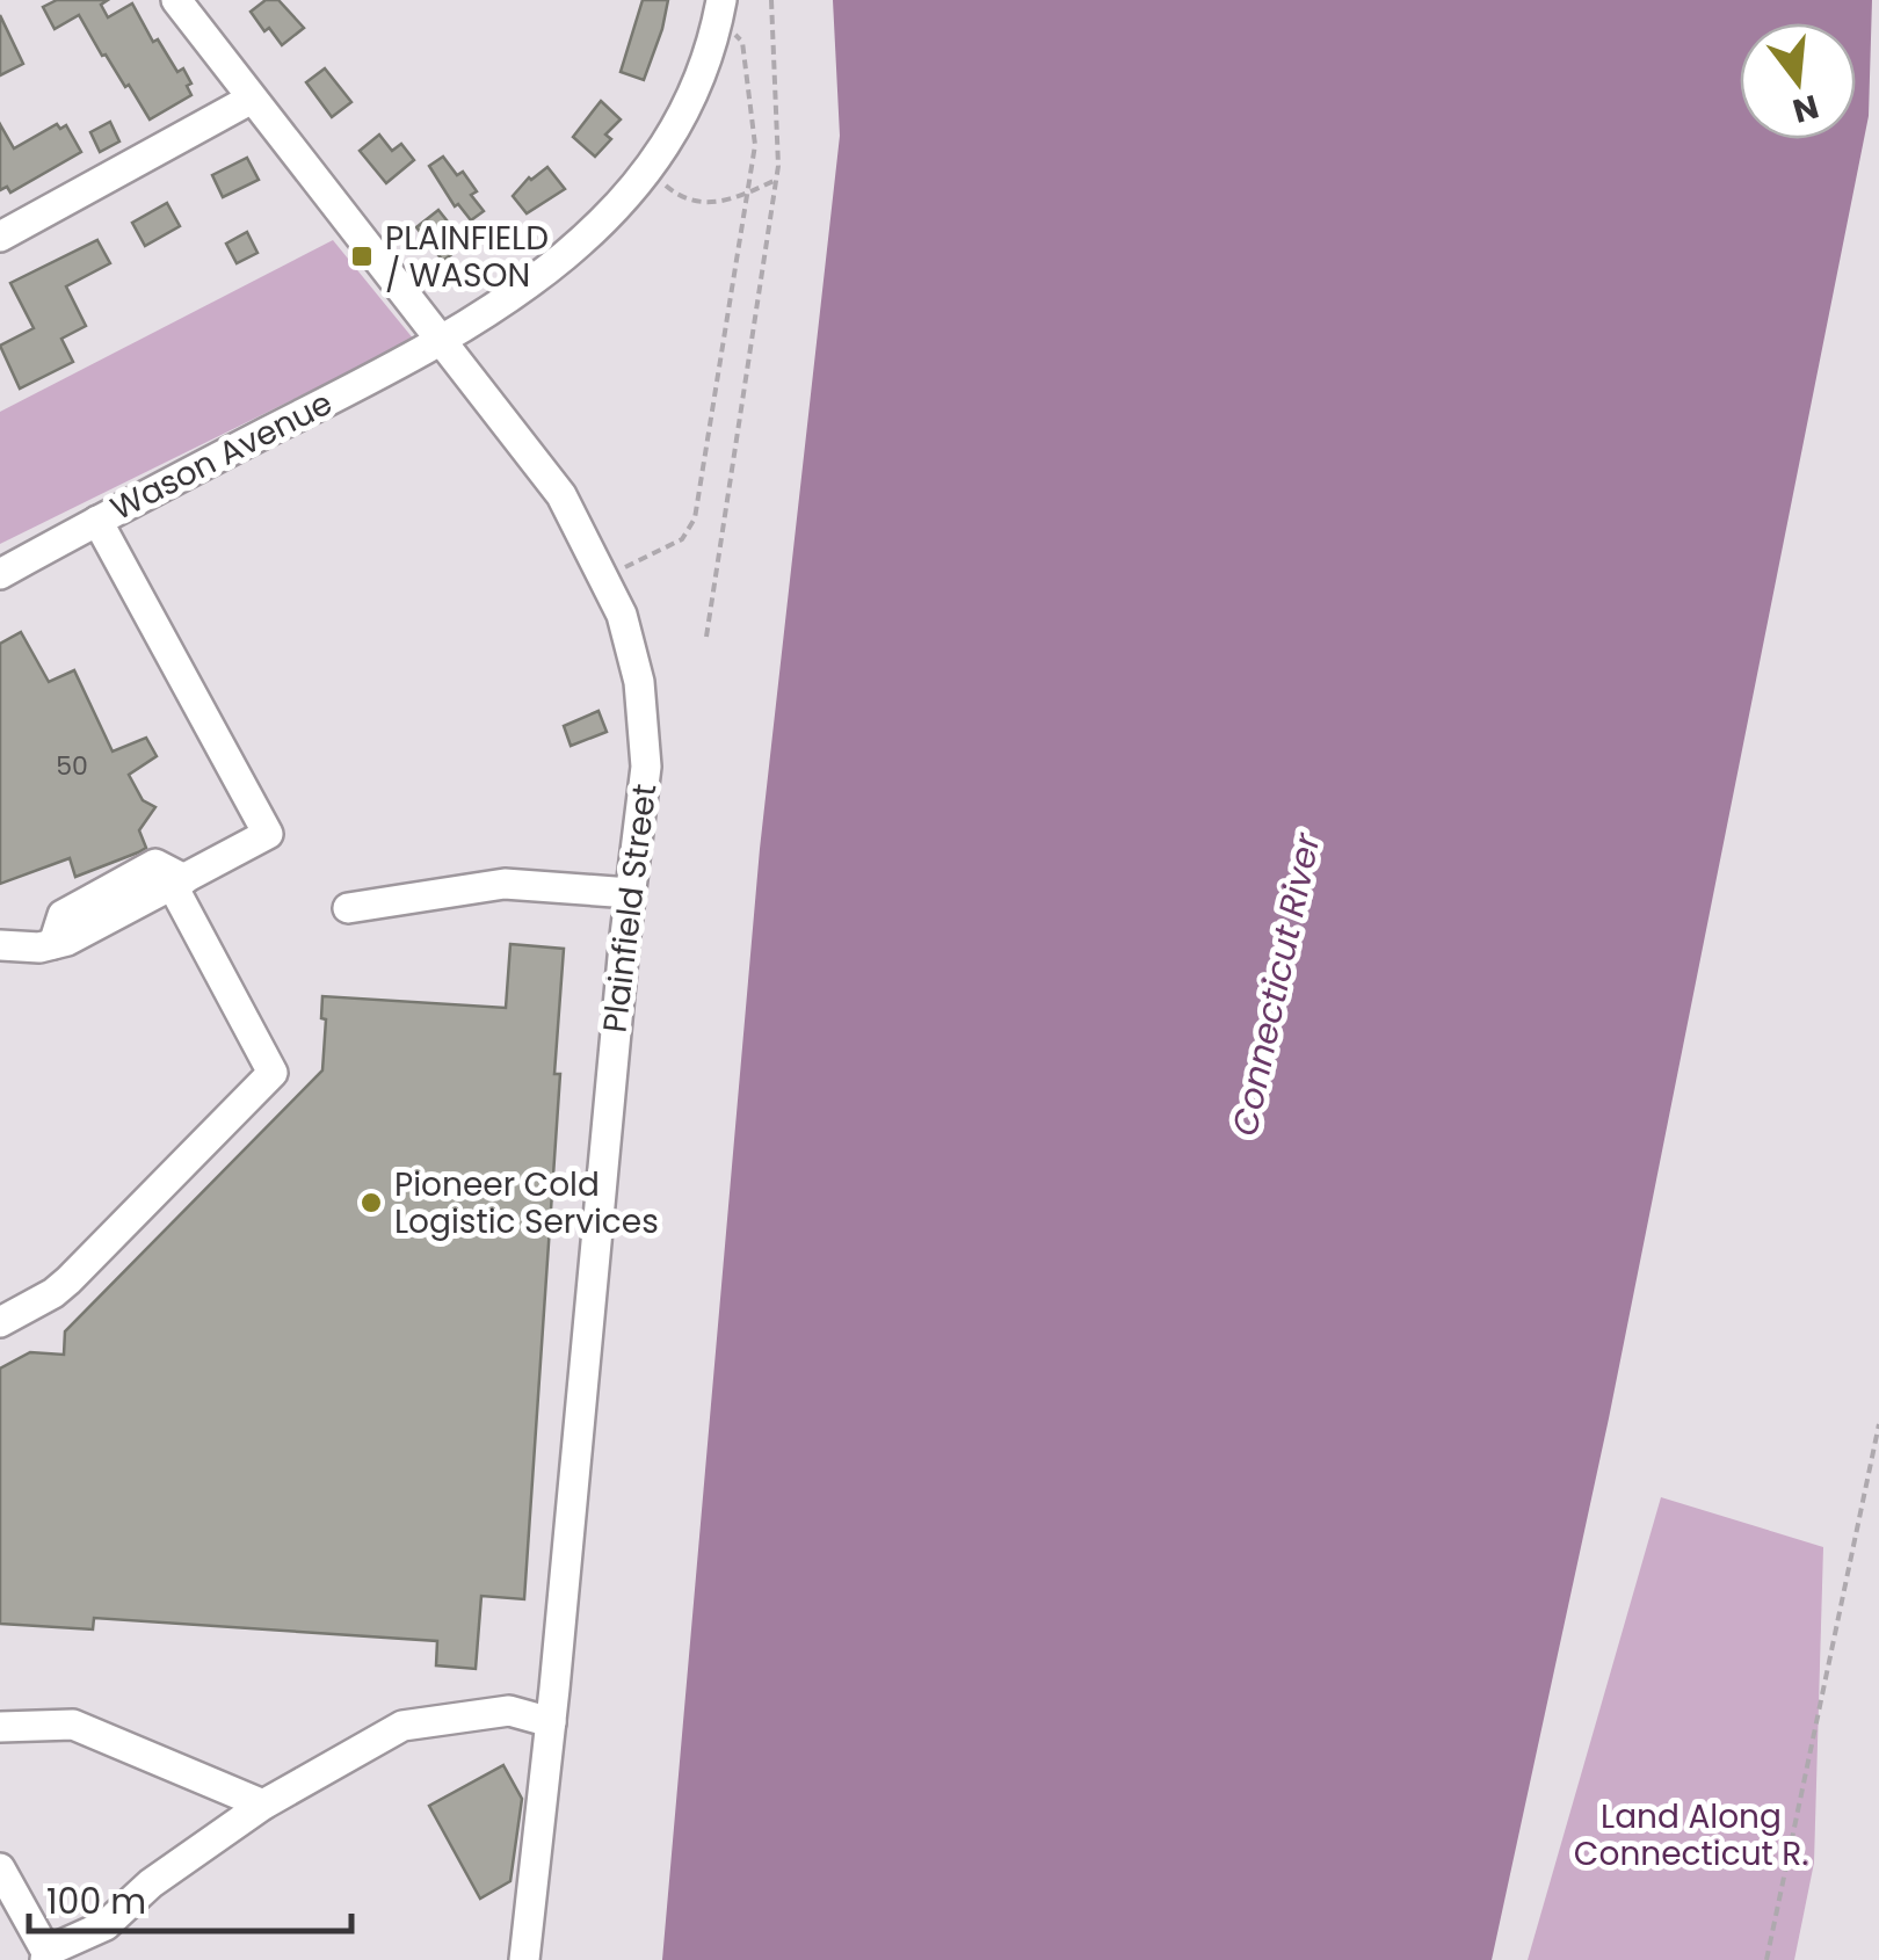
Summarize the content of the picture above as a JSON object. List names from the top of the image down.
{
  "streets": {
    "street": ["Wason Avenue", "Plainfield Street"]
  },
  "crossings": [
    ["Wason Avenue", "Plainfield Street"]
  ],
  "water": ["Connecticut River"],
  "parks": ["Land Along Connecticut R."],
  "places": {
    "transit": ["PLAINFIELD / WASON"],
    "other": ["Pioneer Cold Logistic Services"]
  },
  "house_numbers": ["50"],
  "scale_bar": "100 m",
  "north": "bottom"
}
